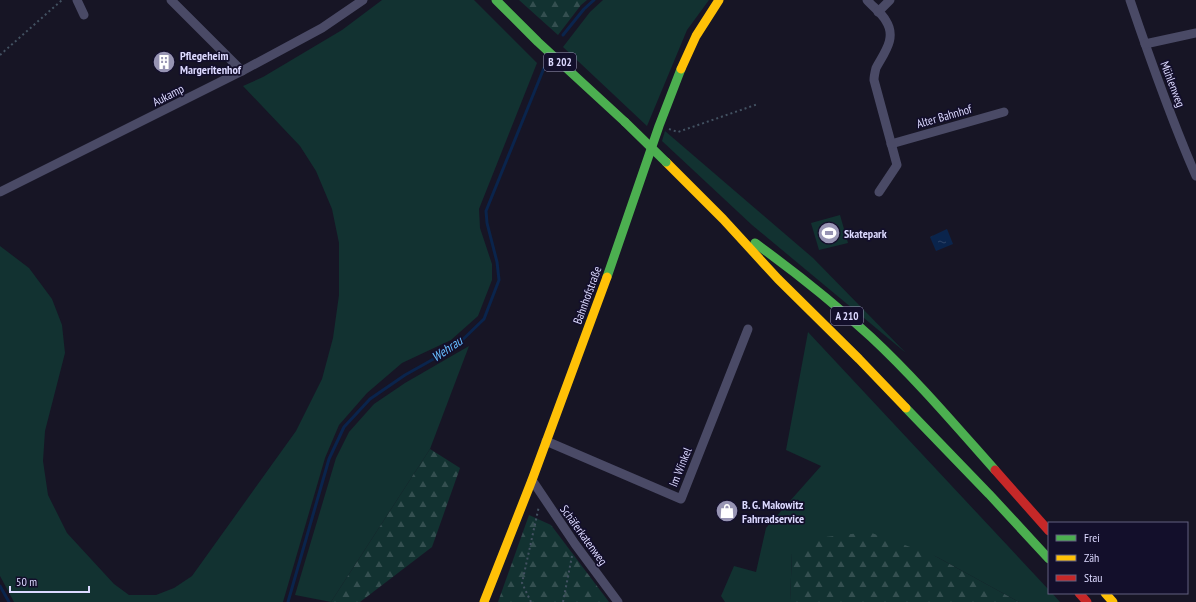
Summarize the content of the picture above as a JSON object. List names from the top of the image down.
{
  "streets": {
    "main road": ["B 202", "Bahnhofstraße", "A 210"],
    "street": [
      "Mühlenweg",
      "Aukamp",
      "Alter Bahnhof",
      "Im Winkel",
      "Schäferkatenweg"
    ]
  },
  "crossings": [
    ["B 202", "A 210"],
    ["Bahnhofstraße", "Im Winkel"],
    ["Bahnhofstraße", "Schäferkatenweg"]
  ],
  "water": ["Wehrau"],
  "places": {
    "building": ["Pflegeheim Margeritenhof"],
    "sports": ["Skatepark"],
    "shop": ["B. G. Makowitz Fahrradservice"]
  },
  "legend": ["Frei", "Zäh", "Stau"],
  "scale_bar": "50 m"
}
